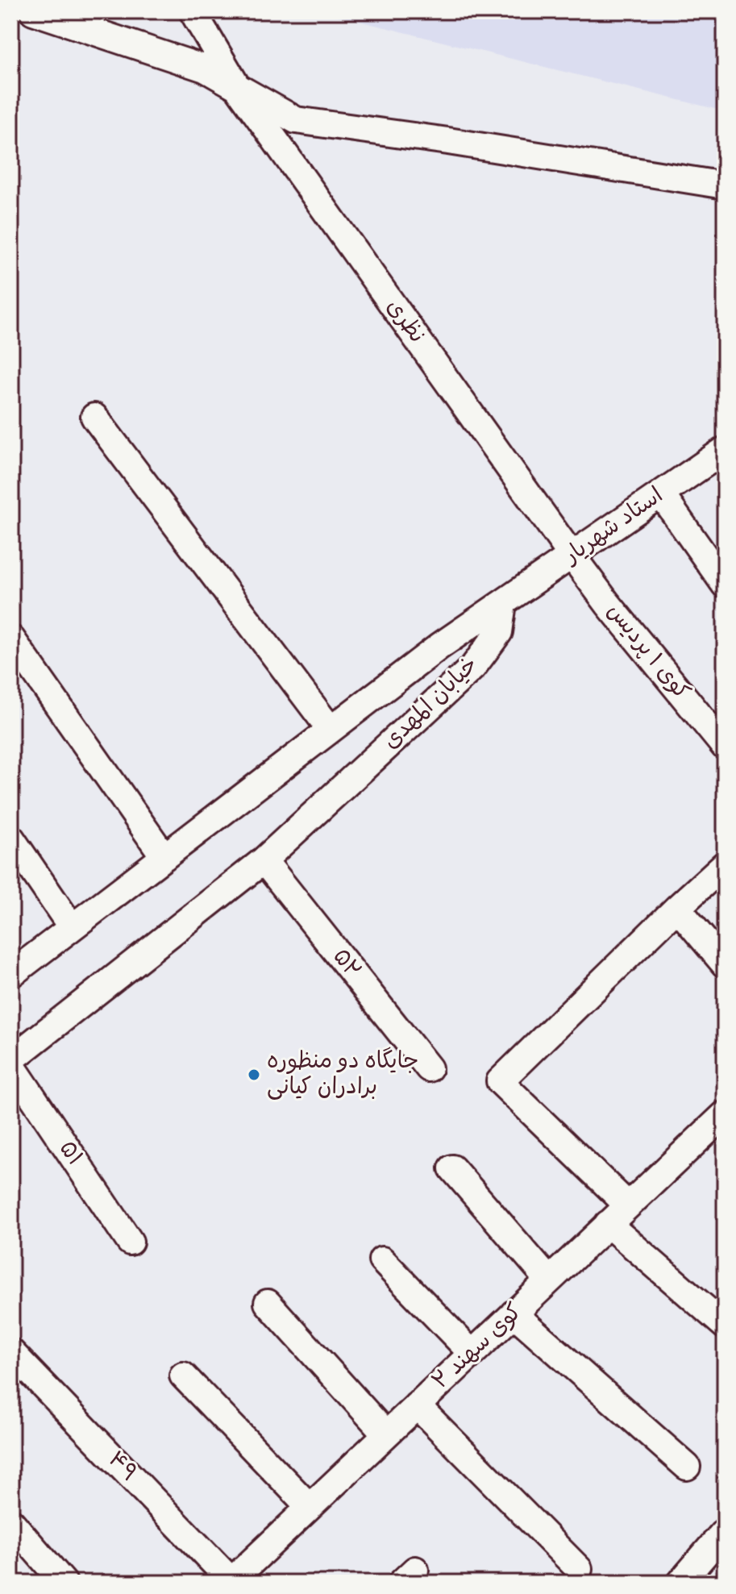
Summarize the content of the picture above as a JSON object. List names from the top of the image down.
{
  "streets": {
    "street": [
      "نظری",
      "استاد شهریار",
      "کوی ۱ پردیس",
      "خیابان المهدی",
      "۵۲",
      "۵۱",
      "کوی سهند ۲",
      "۴۹"
    ]
  },
  "crossings": [
    ["نظری", "استاد شهریار"],
    ["نظری", "کوی ۱ پردیس"],
    ["استاد شهریار", "کوی ۱ پردیس"],
    ["استاد شهریار", "خیابان المهدی"],
    ["خیابان المهدی", "۵۲"],
    ["کوی سهند ۲", "۴۹"]
  ],
  "places": ["جایگاه دو منظوره برادران کیانی"]
}
